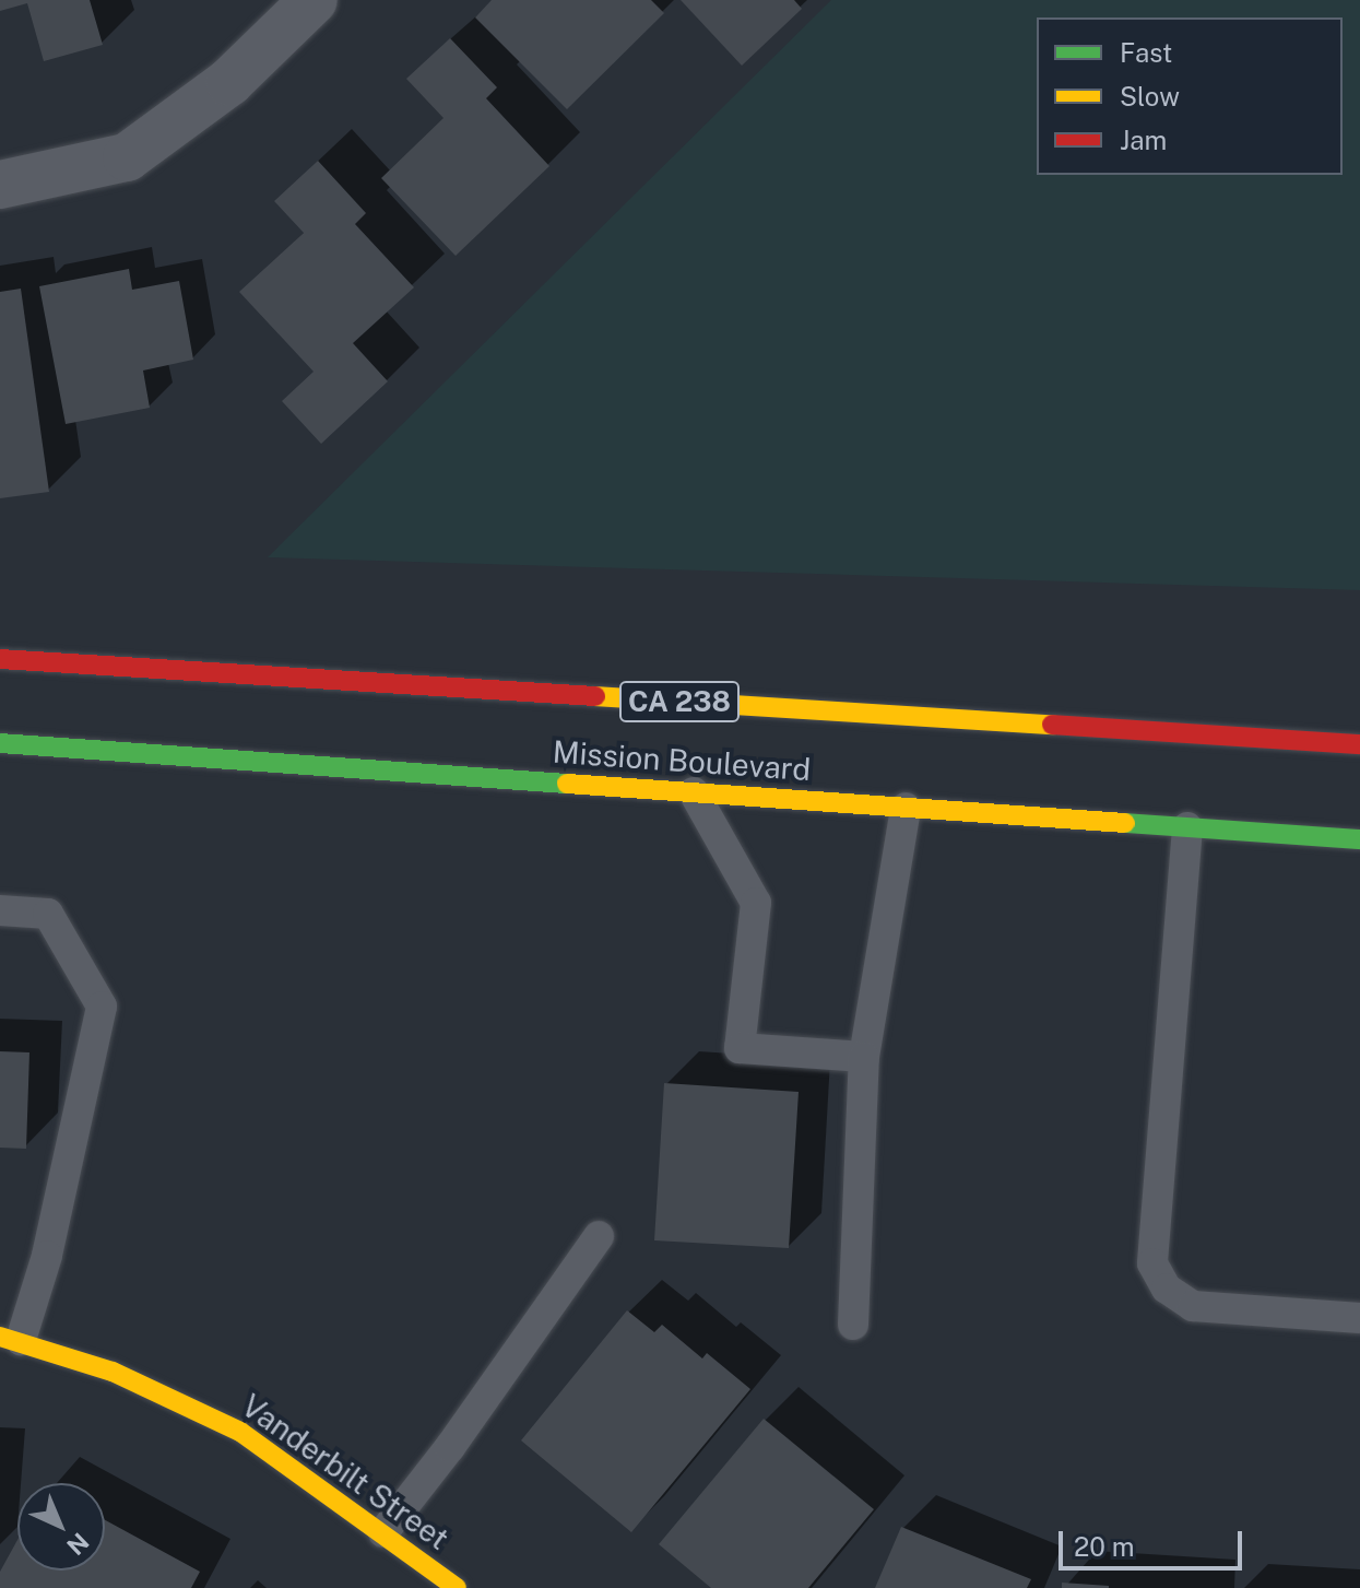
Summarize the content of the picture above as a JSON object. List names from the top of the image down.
{
  "streets": {
    "main road": ["CA 238", "Mission Boulevard", "Vanderbilt Street"]
  },
  "legend": ["Fast", "Slow", "Jam"],
  "scale_bar": "20 m",
  "north": "bottom right"
}
